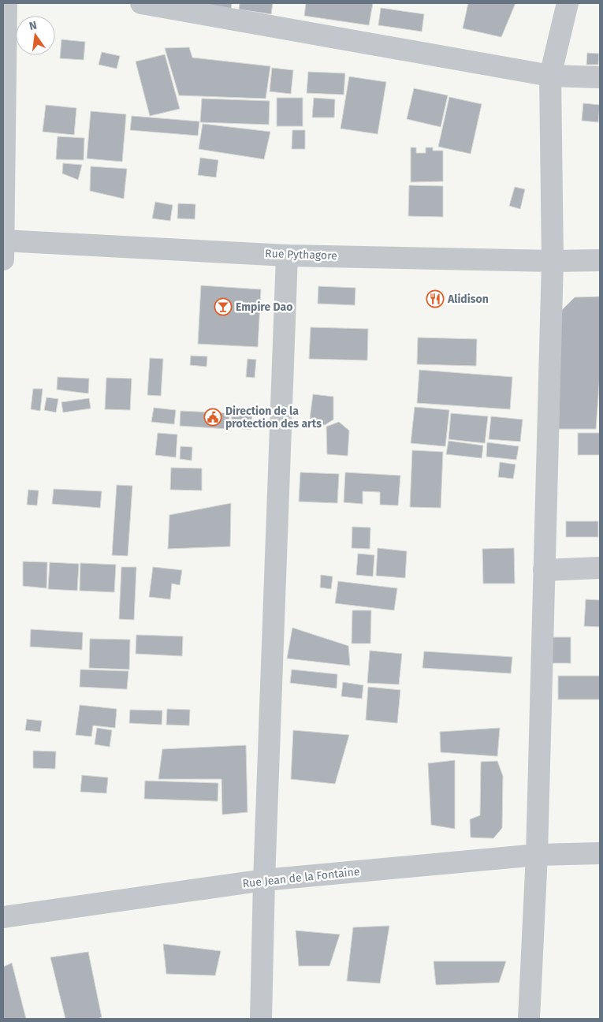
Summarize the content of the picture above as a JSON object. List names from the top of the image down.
{
  "streets": {
    "street": ["Rue Pythagore", "Rue Jean de la Fontaine"]
  },
  "places": {
    "restaurant": ["Alidison"],
    "bar": ["Empire Dao"],
    "public building": ["Direction de la protection des arts"]
  },
  "north": "top"
}
